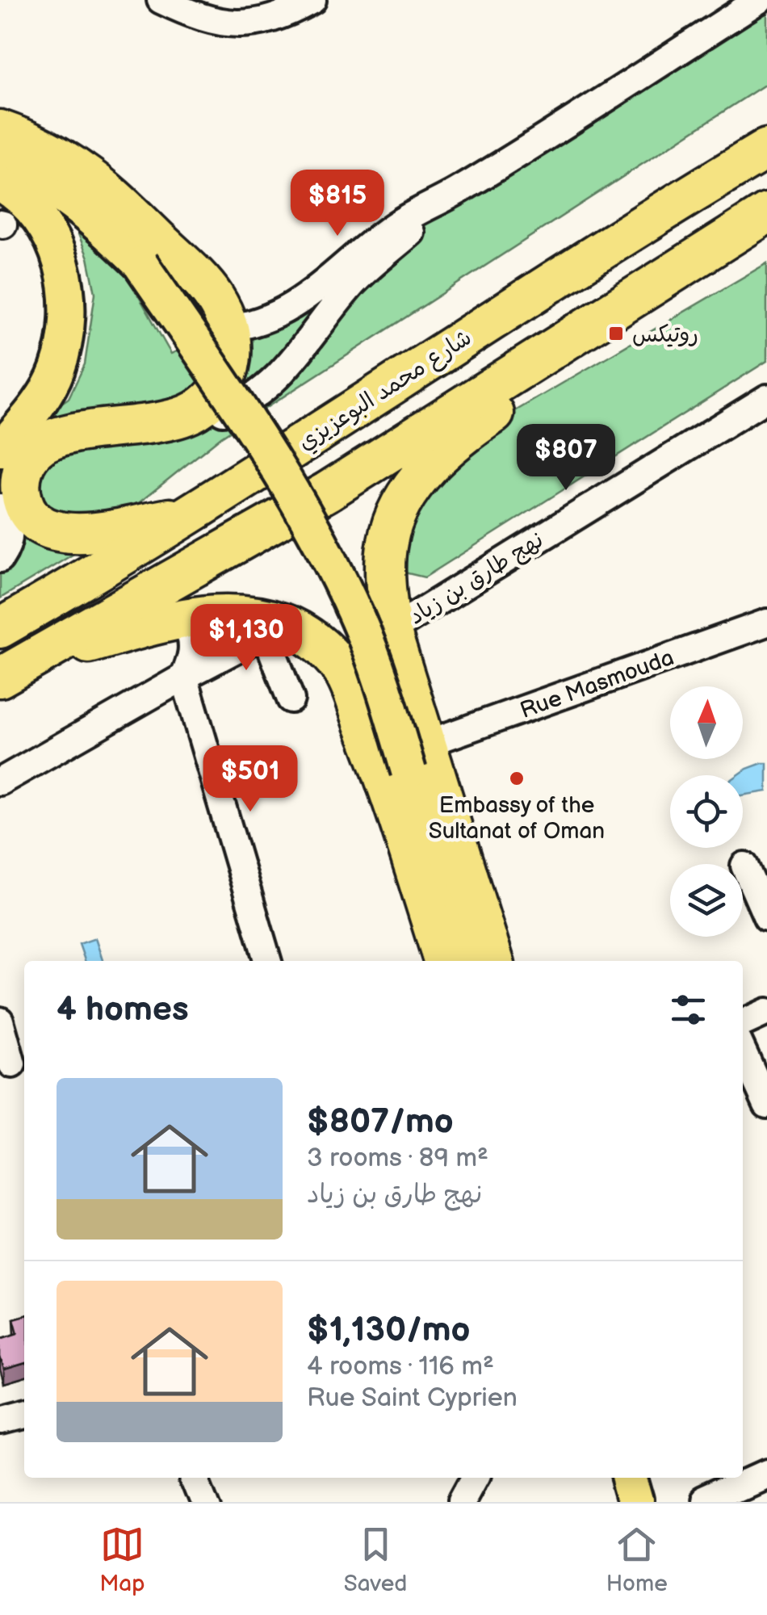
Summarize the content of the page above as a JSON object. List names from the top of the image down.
{
  "streets": {
    "highway": ["شارع محمد البوعزيزي"],
    "street": ["نهج طارق بن زياد", "Rue Masmouda"]
  },
  "places": {
    "transit": ["روتيكس"],
    "other": ["Embassy of the Sultanat of Oman"]
  },
  "north": "top",
  "page": {
    "price": [
      "$815",
      "$807",
      "$1,130",
      "$501"
    ],
    "heading": "4 homes",
    "list": [
      {
        "name": "$807/mo",
        "note": "3 rooms · 89 m² · نهج طارق بن زياد"
      },
      {
        "name": "$1,130/mo",
        "note": "4 rooms · 116 m² · Rue Saint Cyprien"
      }
    ],
    "tabs": ["Map", "Saved", "Home"]
  }
}
